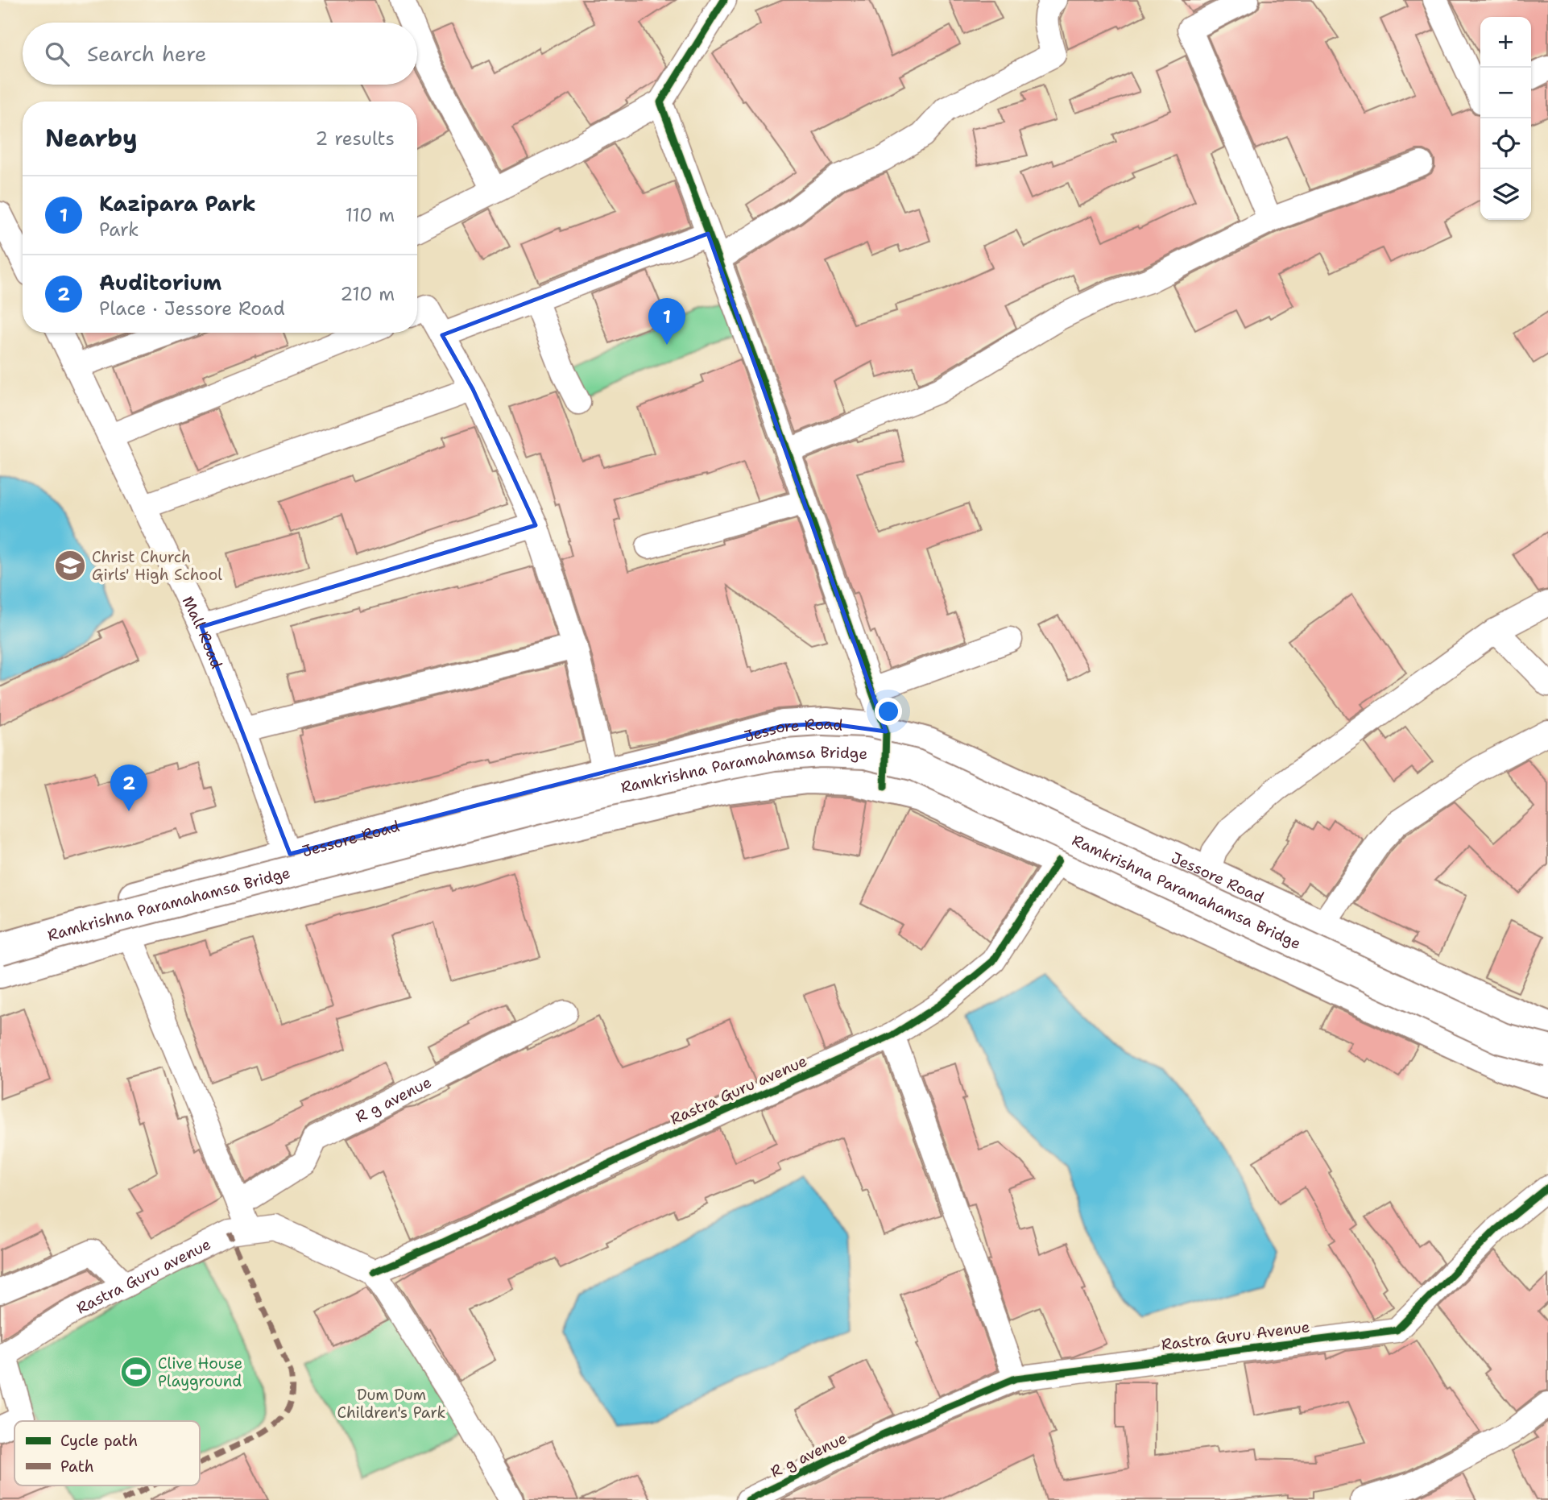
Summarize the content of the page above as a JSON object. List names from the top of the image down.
{
  "streets": {
    "main road": ["Jessore Road", "Ramkrishna Paramahamsa Bridge"],
    "street": [
      "Mall Road",
      "Rastra Guru avenue",
      "R g avenue",
      "Rastra Guru Avenue"
    ]
  },
  "crossings": [
    ["Mall Road", "Jessore Road"],
    ["R g avenue", "Rastra Guru Avenue"]
  ],
  "parks": ["Dum Dum Children's Park"],
  "places": {
    "school or university": ["Christ Church Girls' High School"],
    "sports": ["Clive House Playground"]
  },
  "legend": ["Cycle path", "Path"],
  "page": {
    "map_buttons": ["+", "−"],
    "search": "Search here",
    "heading": ["Nearby", "2 results"],
    "list": [
      {
        "mark": "1",
        "name": "Kazipara Park",
        "note": "Park",
        "value": "110 m"
      },
      {
        "mark": "2",
        "name": "Auditorium",
        "note": "Place · Jessore Road",
        "value": "210 m"
      }
    ],
    "pins": ["1", "2"]
  }
}
